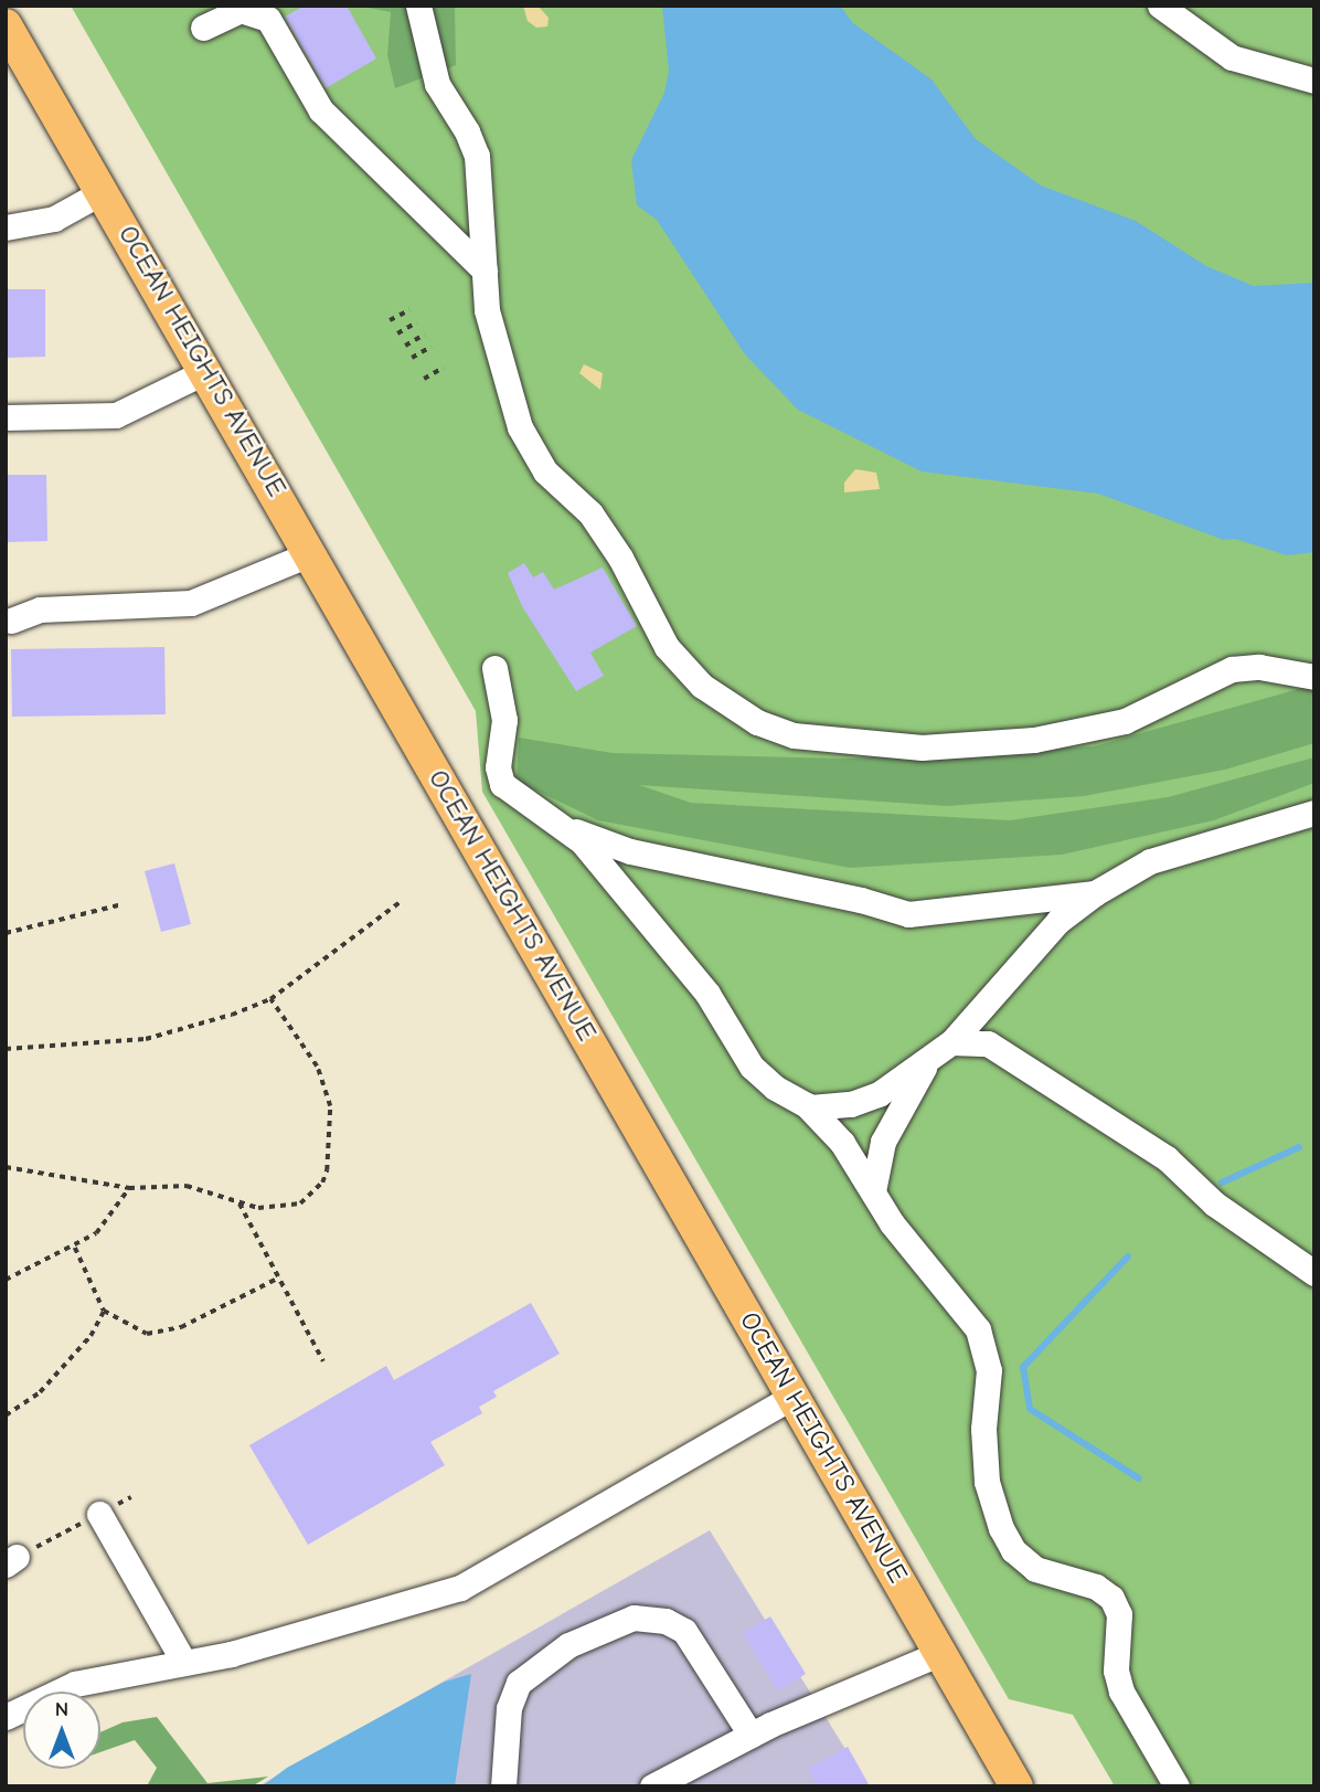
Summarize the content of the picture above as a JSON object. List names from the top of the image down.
{
  "streets": {
    "main road": ["OCEAN HEIGHTS AVENUE"]
  },
  "north": "top"
}
